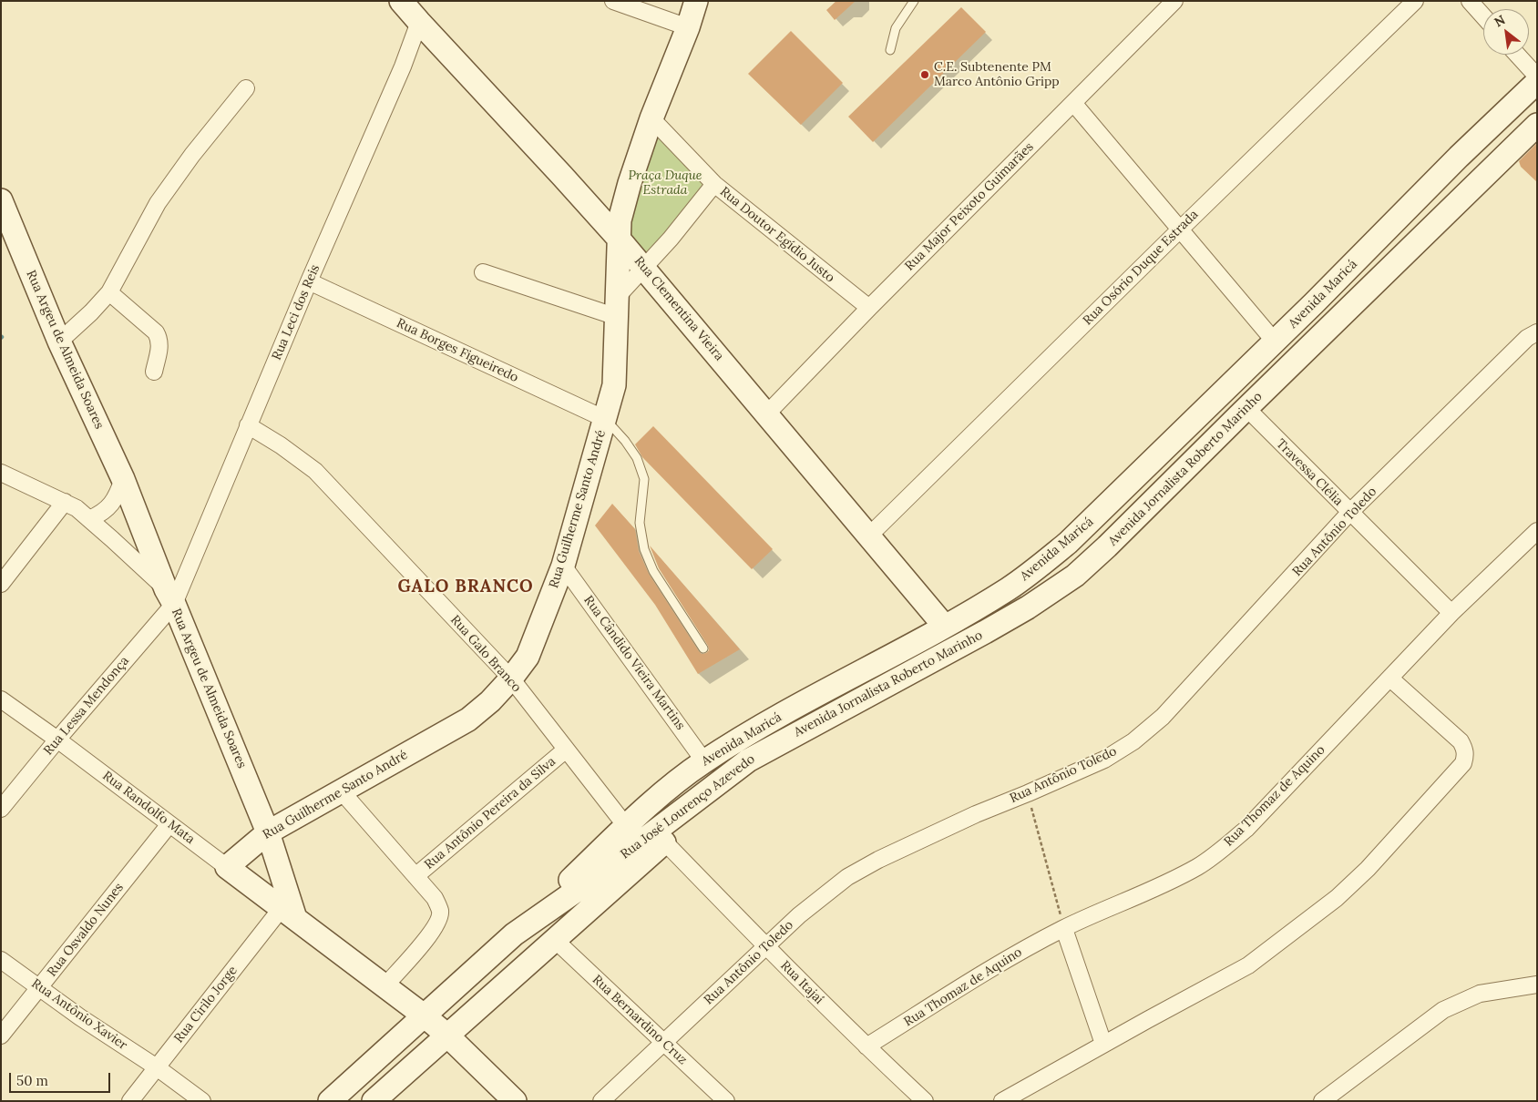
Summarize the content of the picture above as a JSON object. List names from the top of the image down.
{
  "streets": {
    "street": [
      "Rua Major Peixoto Guimarães",
      "Rua Doutor Egídio Justo",
      "Rua Osório Duque Estrada",
      "Avenida Maricá",
      "Rua Clementina Vieira",
      "Rua Leci dos Reis",
      "Rua Argeu de Almeida Soares",
      "Rua Borges Figueiredo",
      "Avenida Jornalista Roberto Marinho",
      "Travessa Clélia",
      "Rua Guilherme Santo André",
      "Rua Antônio Toledo",
      "Rua Galo Branco",
      "Rua Cândido Vieira Martins",
      "Rua Lessa Mendonça",
      "Rua Thomaz de Aquino",
      "Rua José Lourenço Azevedo",
      "Rua Randolfo Mata",
      "Rua Antônio Pereira da Silva",
      "Rua Osvaldo Nunes",
      "Rua Itajaí",
      "Rua Cirilo Jorge",
      "Rua Antônio Xavier",
      "Rua Bernardino Cruz"
    ]
  },
  "crossings": [
    ["Rua Major Peixoto Guimarães", "Rua Doutor Egídio Justo"],
    ["Rua Major Peixoto Guimarães", "Rua Clementina Vieira"],
    ["Rua Doutor Egídio Justo", "Rua Guilherme Santo André"],
    ["Rua Osório Duque Estrada", "Rua Clementina Vieira"],
    ["Avenida Maricá", "Rua Clementina Vieira"],
    ["Avenida Maricá", "Rua Galo Branco"],
    ["Avenida Maricá", "Rua Cândido Vieira Martins"],
    ["Avenida Maricá", "Rua José Lourenço Azevedo"],
    ["Rua Clementina Vieira", "Rua Leci dos Reis"],
    ["Rua Clementina Vieira", "Rua Guilherme Santo André"],
    ["Rua Leci dos Reis", "Rua Argeu de Almeida Soares"],
    ["Rua Leci dos Reis", "Rua Borges Figueiredo"],
    ["Rua Leci dos Reis", "Rua Galo Branco"],
    ["Rua Leci dos Reis", "Rua Lessa Mendonça"],
    ["Rua Argeu de Almeida Soares", "Rua Guilherme Santo André"],
    ["Rua Argeu de Almeida Soares", "Rua Lessa Mendonça"],
    ["Rua Argeu de Almeida Soares", "Rua Randolfo Mata"],
    ["Rua Argeu de Almeida Soares", "Rua Cirilo Jorge"],
    ["Rua Borges Figueiredo", "Rua Guilherme Santo André"],
    ["Avenida Jornalista Roberto Marinho", "Travessa Clélia"],
    ["Avenida Jornalista Roberto Marinho", "Rua José Lourenço Azevedo"],
    ["Travessa Clélia", "Rua Antônio Toledo"],
    ["Travessa Clélia", "Rua Thomaz de Aquino"],
    ["Rua Guilherme Santo André", "Rua Galo Branco"],
    ["Rua Guilherme Santo André", "Rua Cândido Vieira Martins"],
    ["Rua Guilherme Santo André", "Rua Randolfo Mata"],
    ["Rua Antônio Toledo", "Rua Itajaí"],
    ["Rua Antônio Toledo", "Rua Bernardino Cruz"],
    ["Rua Galo Branco", "Rua Antônio Pereira da Silva"],
    ["Rua Lessa Mendonça", "Rua Randolfo Mata"],
    ["Rua Thomaz de Aquino", "Rua Itajaí"],
    ["Rua José Lourenço Azevedo", "Rua Itajaí"],
    ["Rua José Lourenço Azevedo", "Rua Bernardino Cruz"],
    ["Rua Randolfo Mata", "Rua Osvaldo Nunes"],
    ["Rua Randolfo Mata", "Rua Cirilo Jorge"],
    ["Rua Osvaldo Nunes", "Rua Antônio Xavier"],
    ["Rua Cirilo Jorge", "Rua Antônio Xavier"]
  ],
  "districts": ["GALO BRANCO"],
  "parks": ["Praça Duque Estrada"],
  "places": ["C.E. Subtenente PM Marco Antônio Gripp"],
  "scale_bar": "50 m",
  "north": "top left"
}
